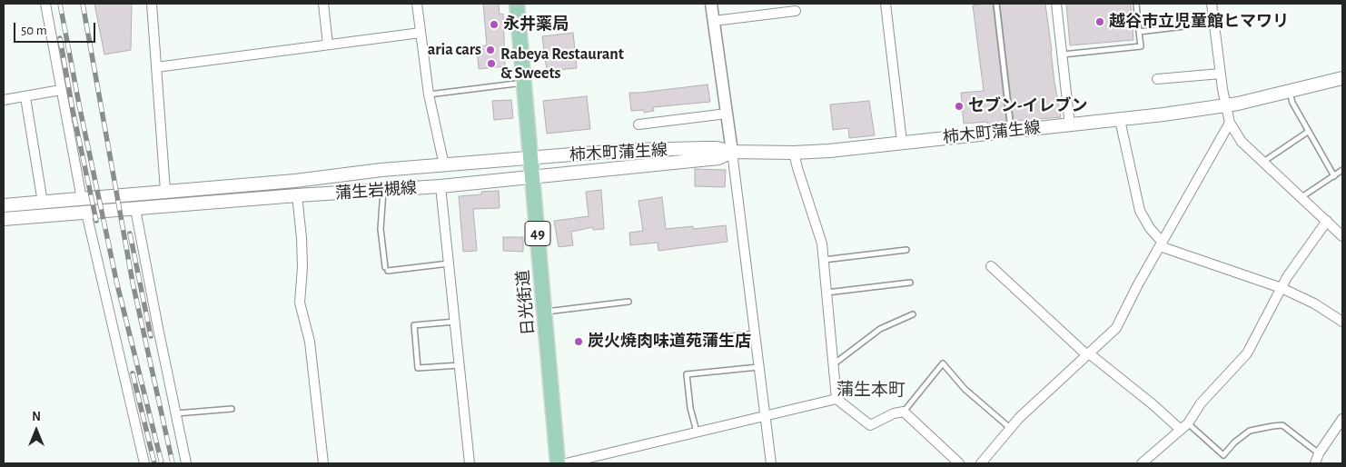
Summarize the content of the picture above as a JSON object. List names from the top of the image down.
{
  "streets": {
    "main road": [
      "柿木町蒲生線",
      "蒲生岩槻線",
      "49",
      "日光街道"
    ]
  },
  "crossings": [
    ["柿木町蒲生線", "蒲生岩槻線"],
    ["柿木町蒲生線", "日光街道"],
    ["蒲生岩槻線", "日光街道"]
  ],
  "districts": ["蒲生本町"],
  "places": [
    "越谷市立児童館ヒマワリ",
    "永井薬局",
    "aria cars",
    "Rabeya Restaurant & Sweets",
    "セブン-イレブン",
    "炭火焼肉味道苑蒲生店"
  ],
  "scale_bar": "50 m",
  "north": "top"
}
